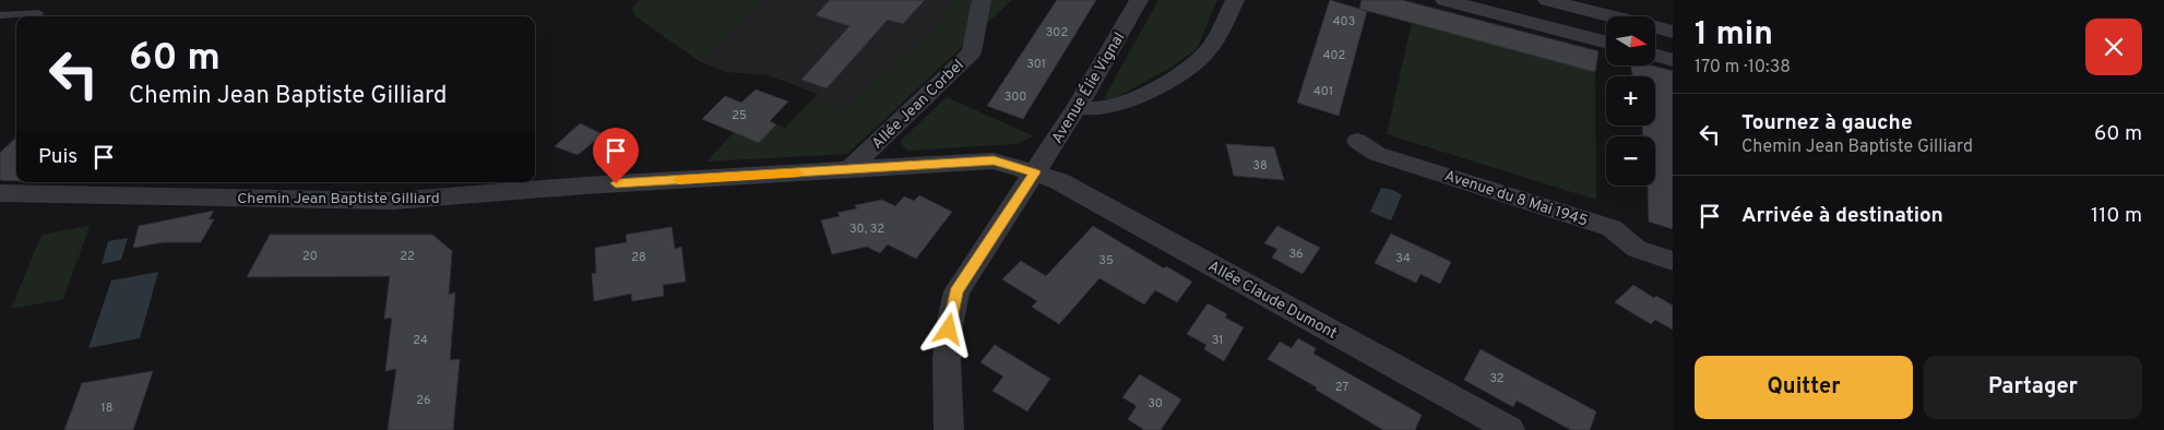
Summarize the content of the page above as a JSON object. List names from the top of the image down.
{
  "streets": {
    "street": [
      "Avenue Élie Vignal",
      "Allée Jean Corbel",
      "Chemin Jean Baptiste Gilliard",
      "Avenue du 8 Mai 1945",
      "Allée Claude Dumont"
    ]
  },
  "crossings": [
    ["Avenue Élie Vignal", "Chemin Jean Baptiste Gilliard"],
    ["Avenue Élie Vignal", "Allée Claude Dumont"],
    ["Allée Jean Corbel", "Chemin Jean Baptiste Gilliard"],
    ["Chemin Jean Baptiste Gilliard", "Allée Claude Dumont"]
  ],
  "house_numbers": [
    "403",
    "302",
    "402",
    "301",
    "401",
    "300",
    "25",
    "38",
    "30, 32",
    "36",
    "20",
    "22",
    "28",
    "34",
    "35",
    "24",
    "31",
    "32",
    "27",
    "26",
    "30",
    "18"
  ],
  "north": "right",
  "page": {
    "heading": ["1 min", "170 m · 10:38"],
    "map_buttons": ["+", "−"],
    "turn": ["60 m", "Chemin Jean Baptiste Gilliard"],
    "list": [
      {
        "name": "Tournez à gauche",
        "note": "Chemin Jean Baptiste Gilliard",
        "value": "60 m"
      },
      {
        "name": "Arrivée à destination",
        "value": "110 m"
      }
    ],
    "then": "Puis",
    "buttons": ["Quitter", "Partager"]
  }
}
